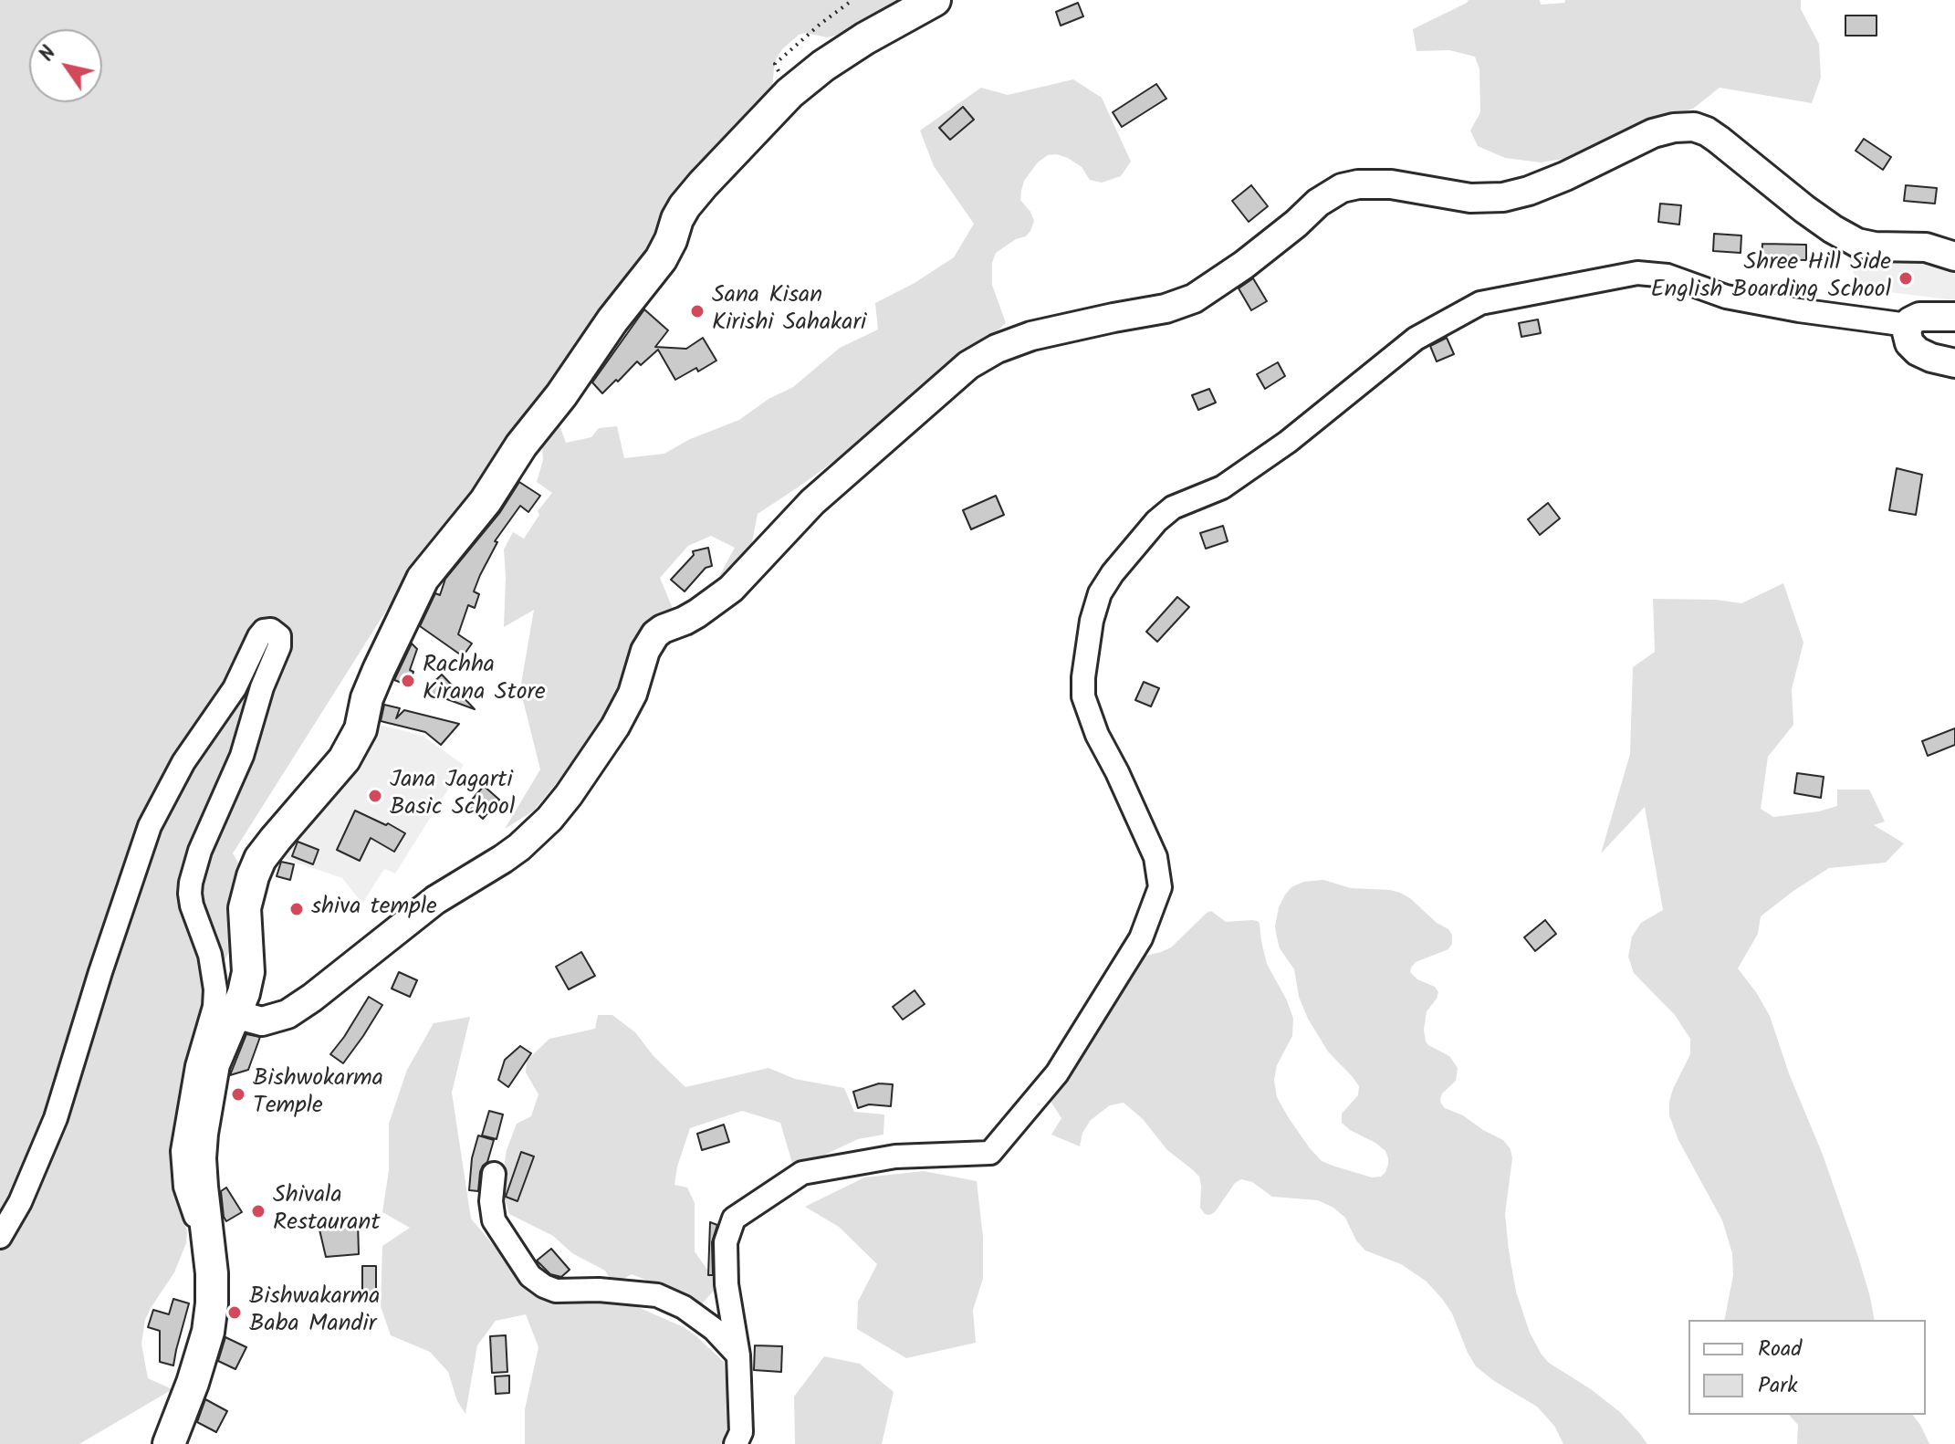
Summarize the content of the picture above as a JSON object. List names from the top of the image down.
{
  "places": [
    "Shree Hill Side English Boarding School",
    "Sana Kisan Kirishi Sahakari",
    "Rachha Kirana Store",
    "Jana Jagarti Basic School",
    "shiva temple",
    "Bishwokarma Temple",
    "Shivala Restaurant",
    "Bishwakarma Baba Mandir"
  ],
  "legend": ["Road", "Park"],
  "north": "top left"
}
